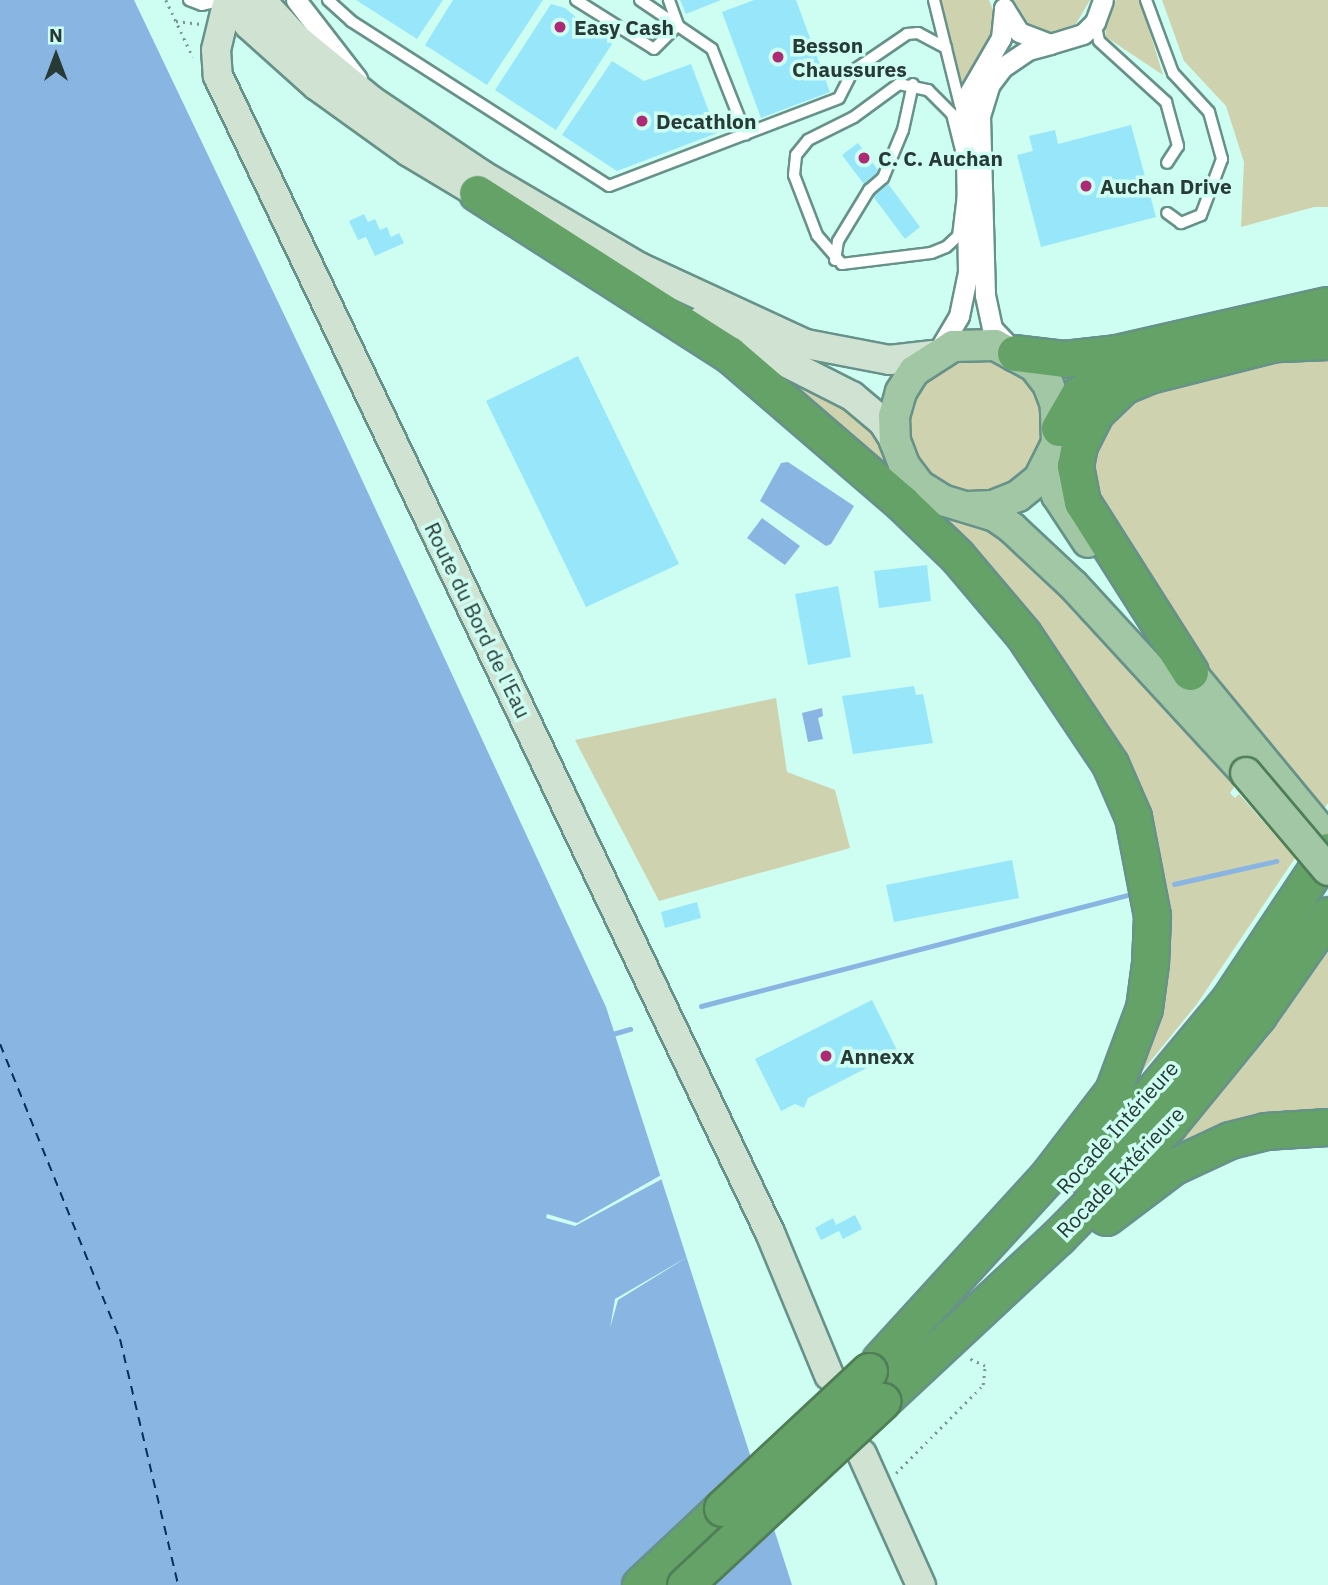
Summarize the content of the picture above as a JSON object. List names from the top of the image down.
{
  "streets": {
    "highway": ["Rocade Intérieure", "Rocade Extérieure"],
    "street": ["Route du Bord de l'Eau"]
  },
  "crossings": [
    ["Rocade Intérieure", "Rocade Extérieure"]
  ],
  "places": [
    "Easy Cash",
    "Besson Chaussures",
    "Decathlon",
    "C. C. Auchan",
    "Auchan Drive",
    "Annexx"
  ],
  "north": "top"
}
